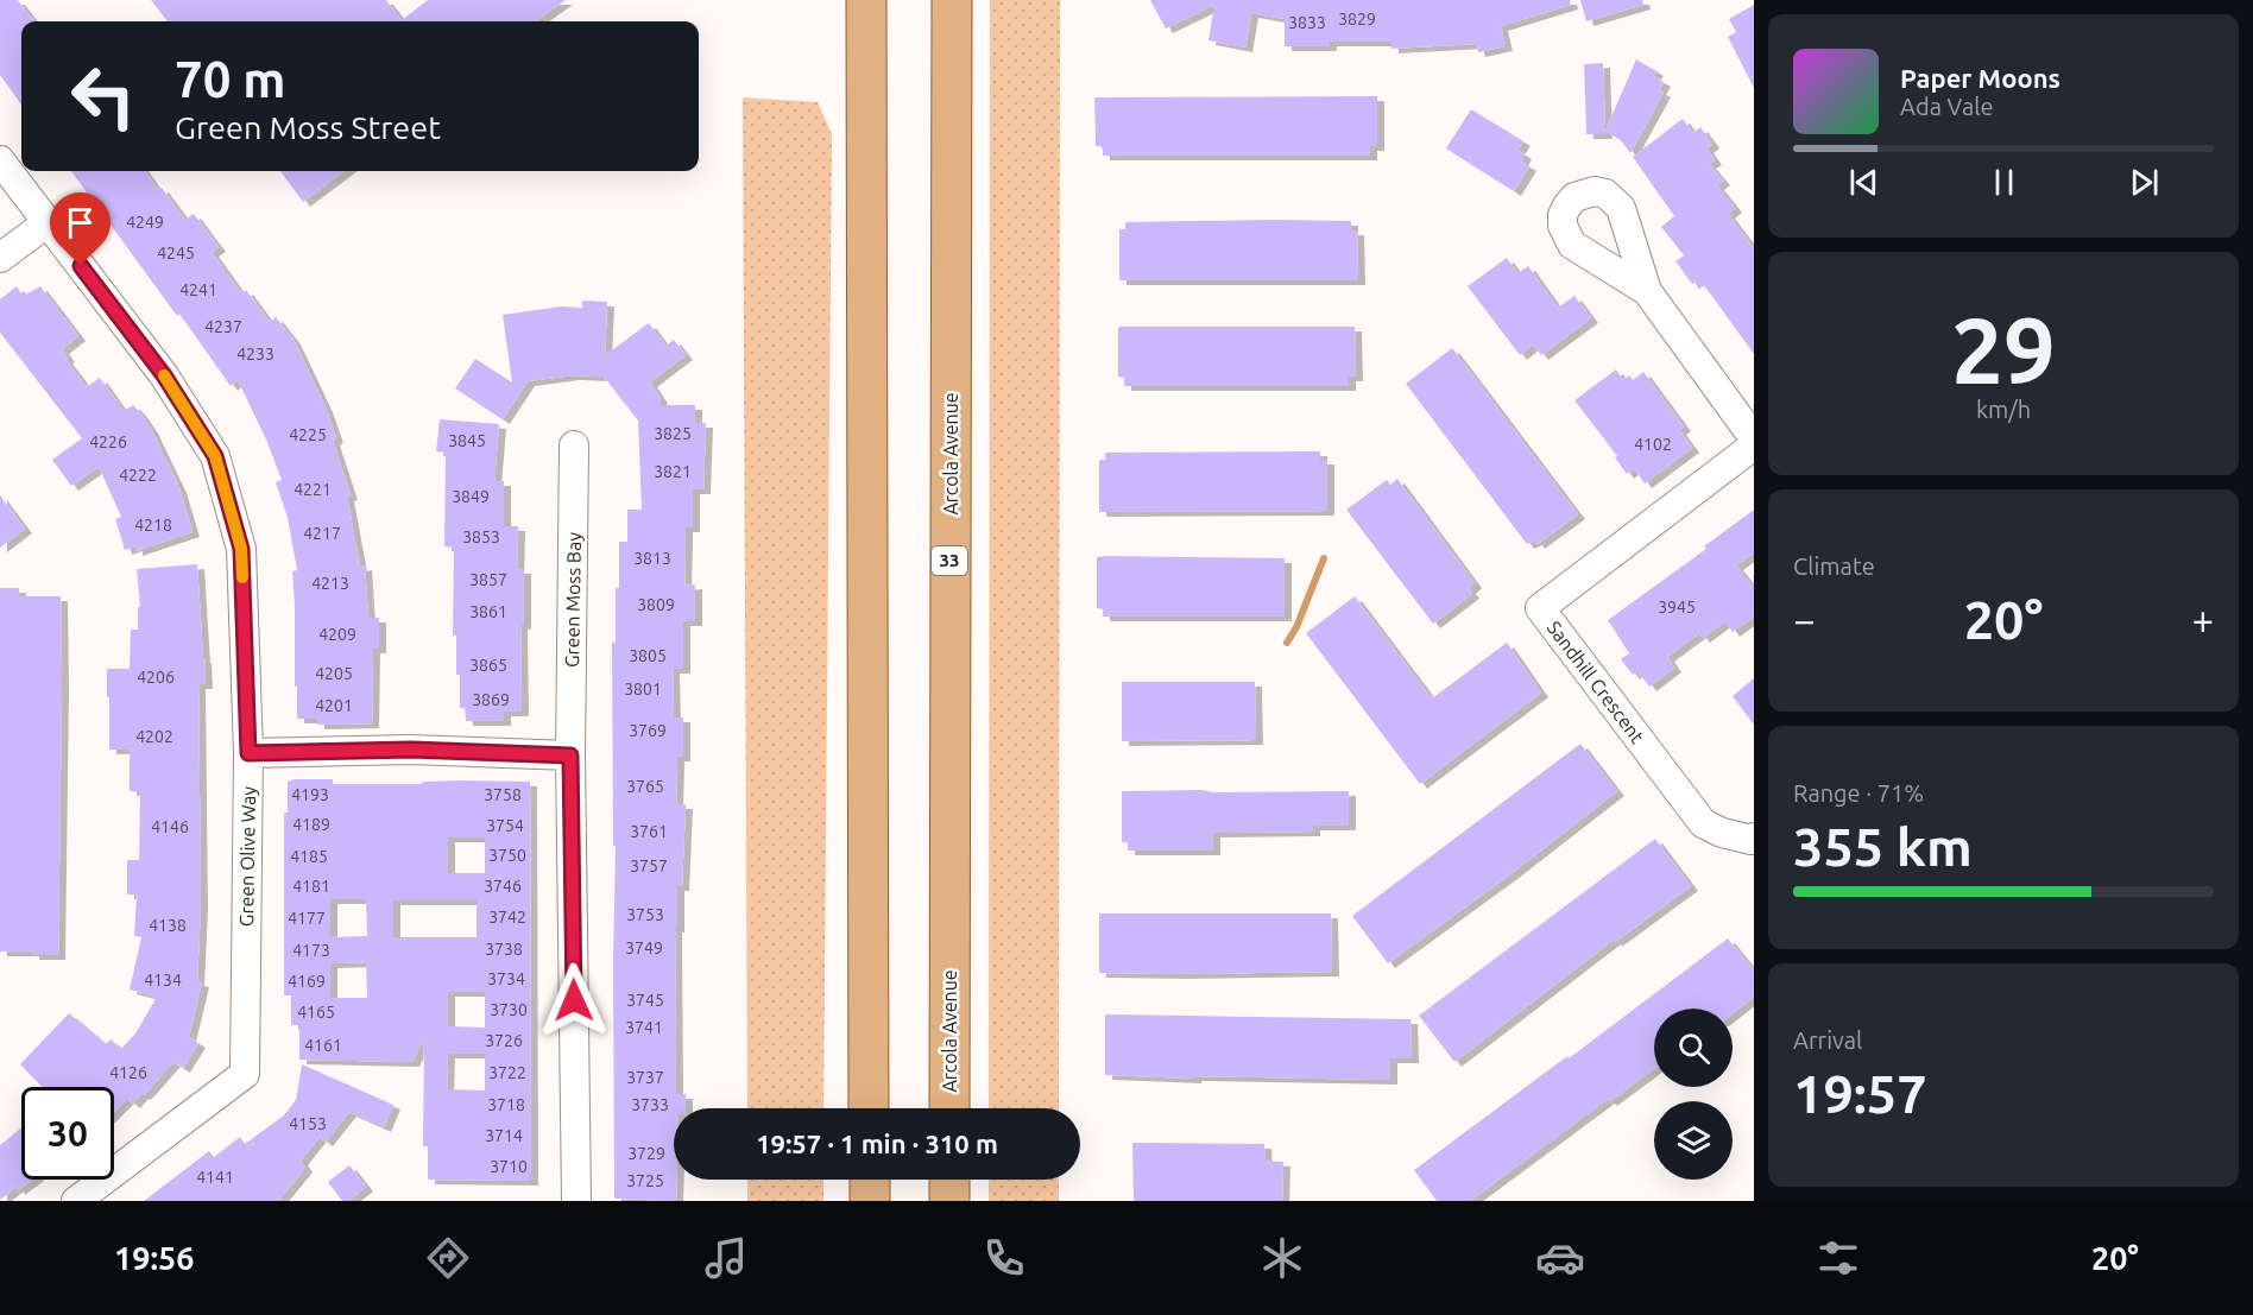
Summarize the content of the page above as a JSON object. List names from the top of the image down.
{
  "streets": {
    "main road": ["Arcola Avenue", "33"],
    "street": ["Green Moss Bay", "Sandhill Crescent", "Green Olive Way"]
  },
  "house_numbers": [
    "3829",
    "3833",
    "4249",
    "4245",
    "4241",
    "4237",
    "4233",
    "3825",
    "4225",
    "3845",
    "4226",
    "4102",
    "3821",
    "4222",
    "4221",
    "3849",
    "4218",
    "4217",
    "3853",
    "3813",
    "3857",
    "4213",
    "3809",
    "3945",
    "3861",
    "4209",
    "3805",
    "3865",
    "4205",
    "4206",
    "3801",
    "3869",
    "4201",
    "3769",
    "4202",
    "3765",
    "4193",
    "3758",
    "4189",
    "3754",
    "4146",
    "3761",
    "3750",
    "4185",
    "3757",
    "4181",
    "3746",
    "3753",
    "3742",
    "4177",
    "4138",
    "3749",
    "3738",
    "4173",
    "3734",
    "4134",
    "4169",
    "3745",
    "3730",
    "4165",
    "3741",
    "3726",
    "4161",
    "4126",
    "3722",
    "3737",
    "3718",
    "3733",
    "4153",
    "3714",
    "3729",
    "3710",
    "4141",
    "3725"
  ],
  "page": {
    "turn": ["70 m", "Green Moss Street"],
    "song": ["Paper Moons", "Ada Vale"],
    "tile": [
      ["29", "km/h"],
      "Climate",
      ["Range · 71%", "355 km"],
      ["Arrival", "19:57"]
    ],
    "heat": ["−", "20°", "+"],
    "limit": "30",
    "trip": "19:57 · 1 min · 310 m",
    "tabs": ["19:56", "20°"]
  }
}
